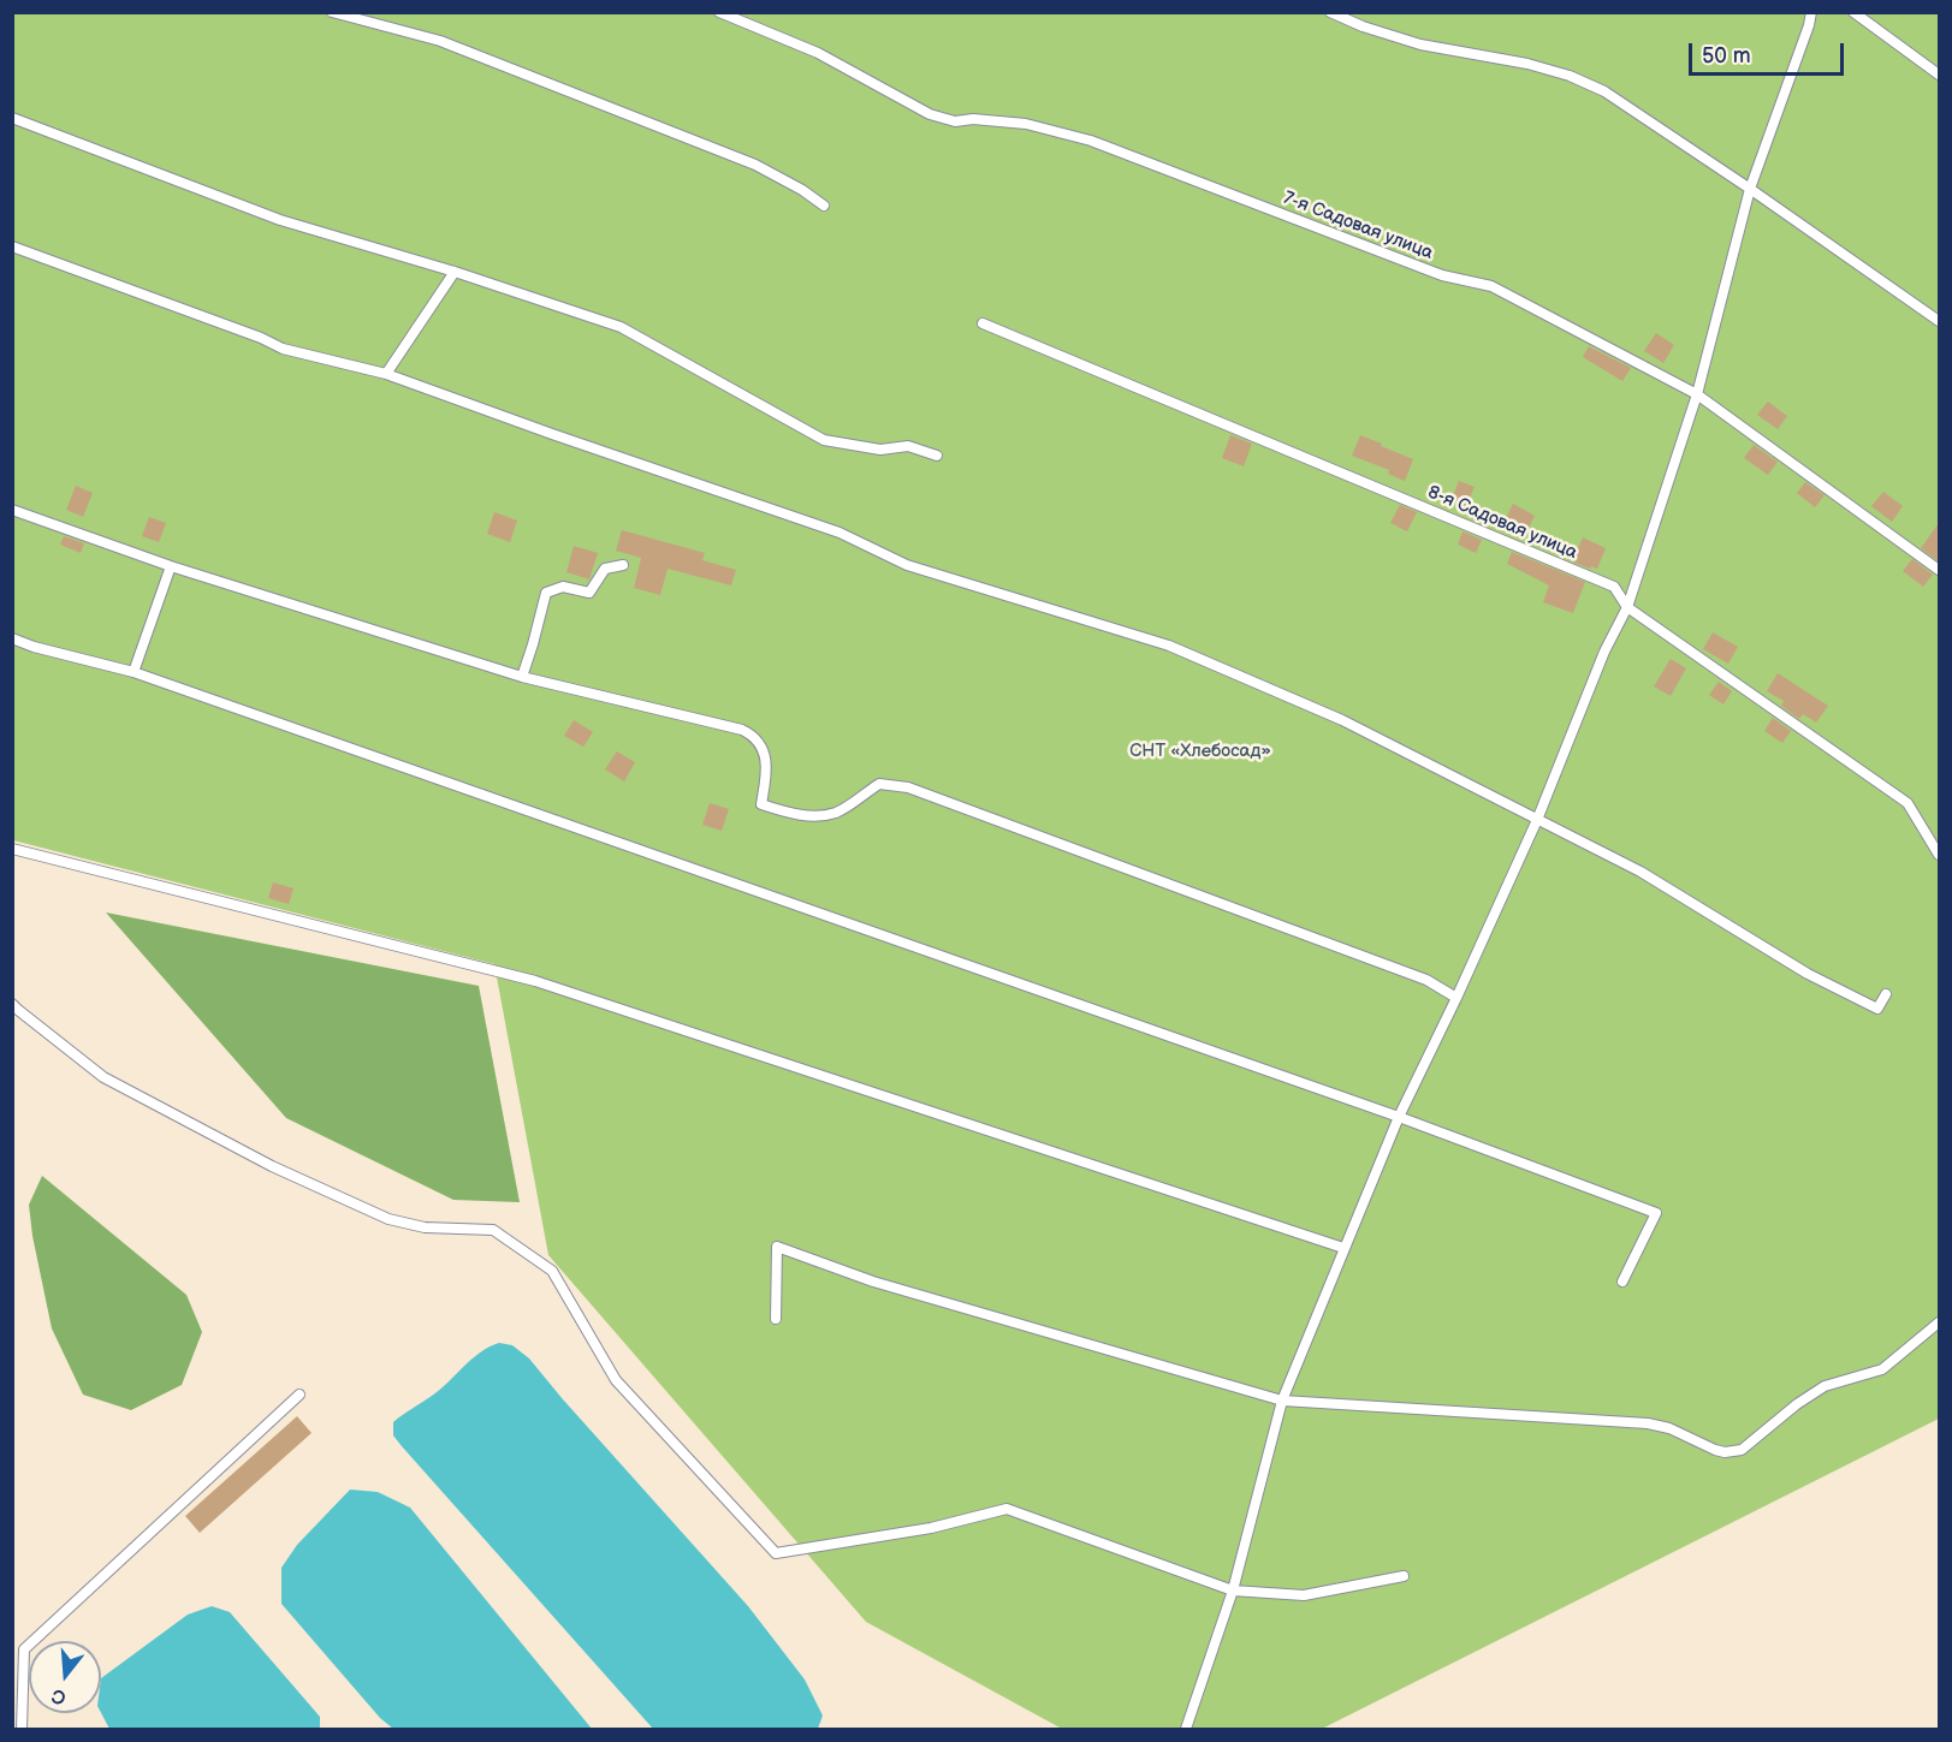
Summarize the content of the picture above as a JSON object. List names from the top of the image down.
{
  "streets": {
    "lane": ["7-я Садовая улица", "8-я Садовая улица"]
  },
  "parks": ["СНТ «Хлебосад»"],
  "scale_bar": "50 m",
  "north": "bottom"
}
